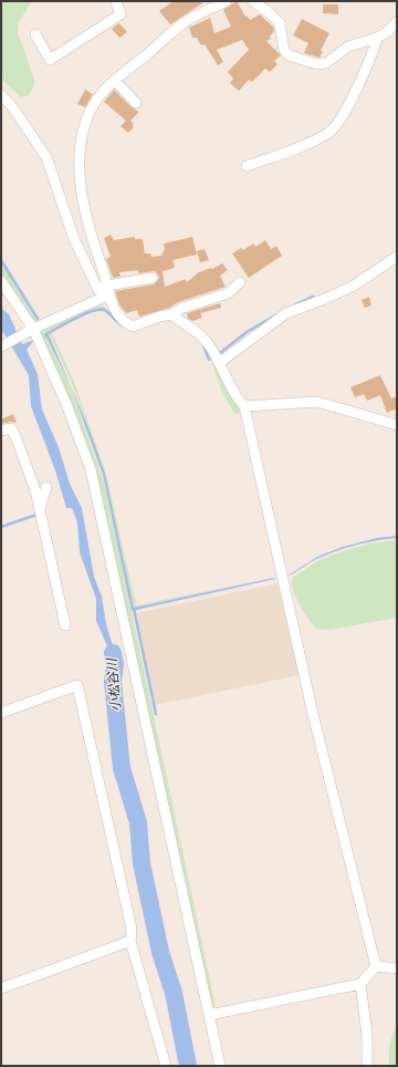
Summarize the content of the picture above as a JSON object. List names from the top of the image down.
{
  "water": ["小松谷川"]
}
